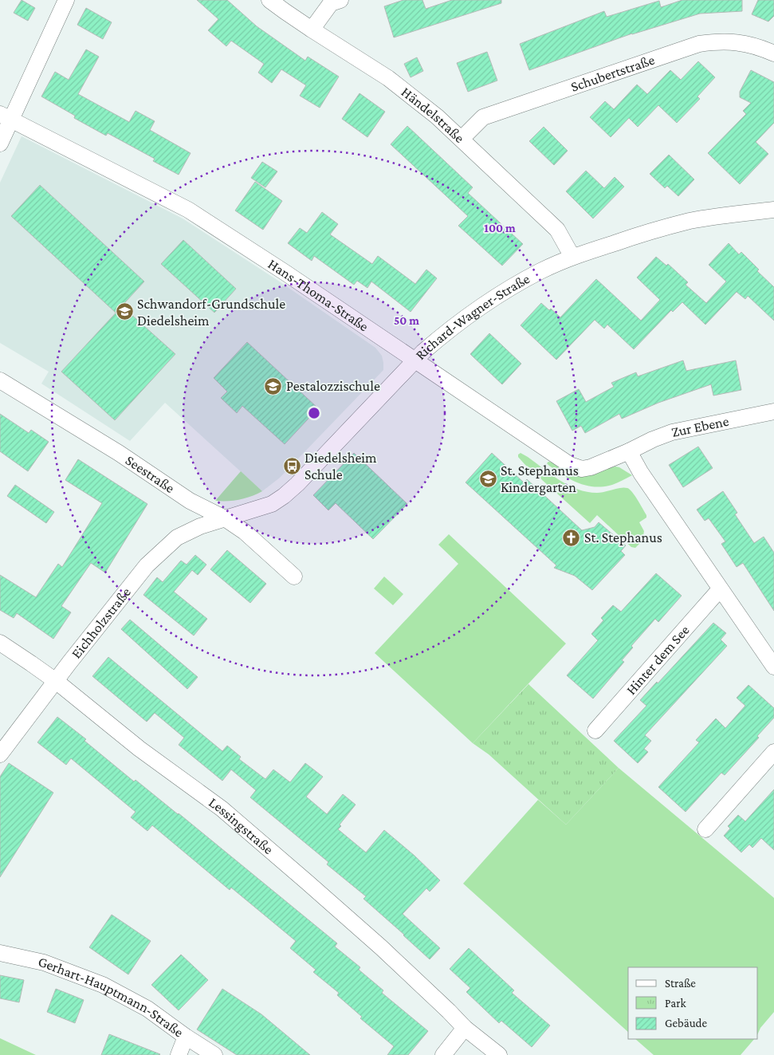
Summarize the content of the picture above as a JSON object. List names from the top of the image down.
{
  "streets": {
    "street": [
      "Schubertstraße",
      "Händelstraße",
      "Hans-Thoma-Straße",
      "Richard-Wagner-Straße",
      "Zur Ebene",
      "Seestraße",
      "Eichholzstraße",
      "Hinter dem See",
      "Lessingstraße",
      "Gerhart-Hauptmann-Straße"
    ]
  },
  "crossings": [
    ["Schubertstraße", "Händelstraße"],
    ["Händelstraße", "Richard-Wagner-Straße"],
    ["Hans-Thoma-Straße", "Richard-Wagner-Straße"],
    ["Hans-Thoma-Straße", "Zur Ebene"],
    ["Richard-Wagner-Straße", "Seestraße"],
    ["Richard-Wagner-Straße", "Eichholzstraße"],
    ["Seestraße", "Eichholzstraße"],
    ["Eichholzstraße", "Lessingstraße"]
  ],
  "places": {
    "school or university": ["Schwandorf-Grundschule Diedelsheim", "Pestalozzischule", "St. Stephanus Kindergarten"],
    "bus stop": ["Diedelsheim Schule"],
    "church": ["St. Stephanus"]
  },
  "legend": ["Straße", "Park", "Gebäude"],
  "rings": ["100 m", "50 m"]
}
